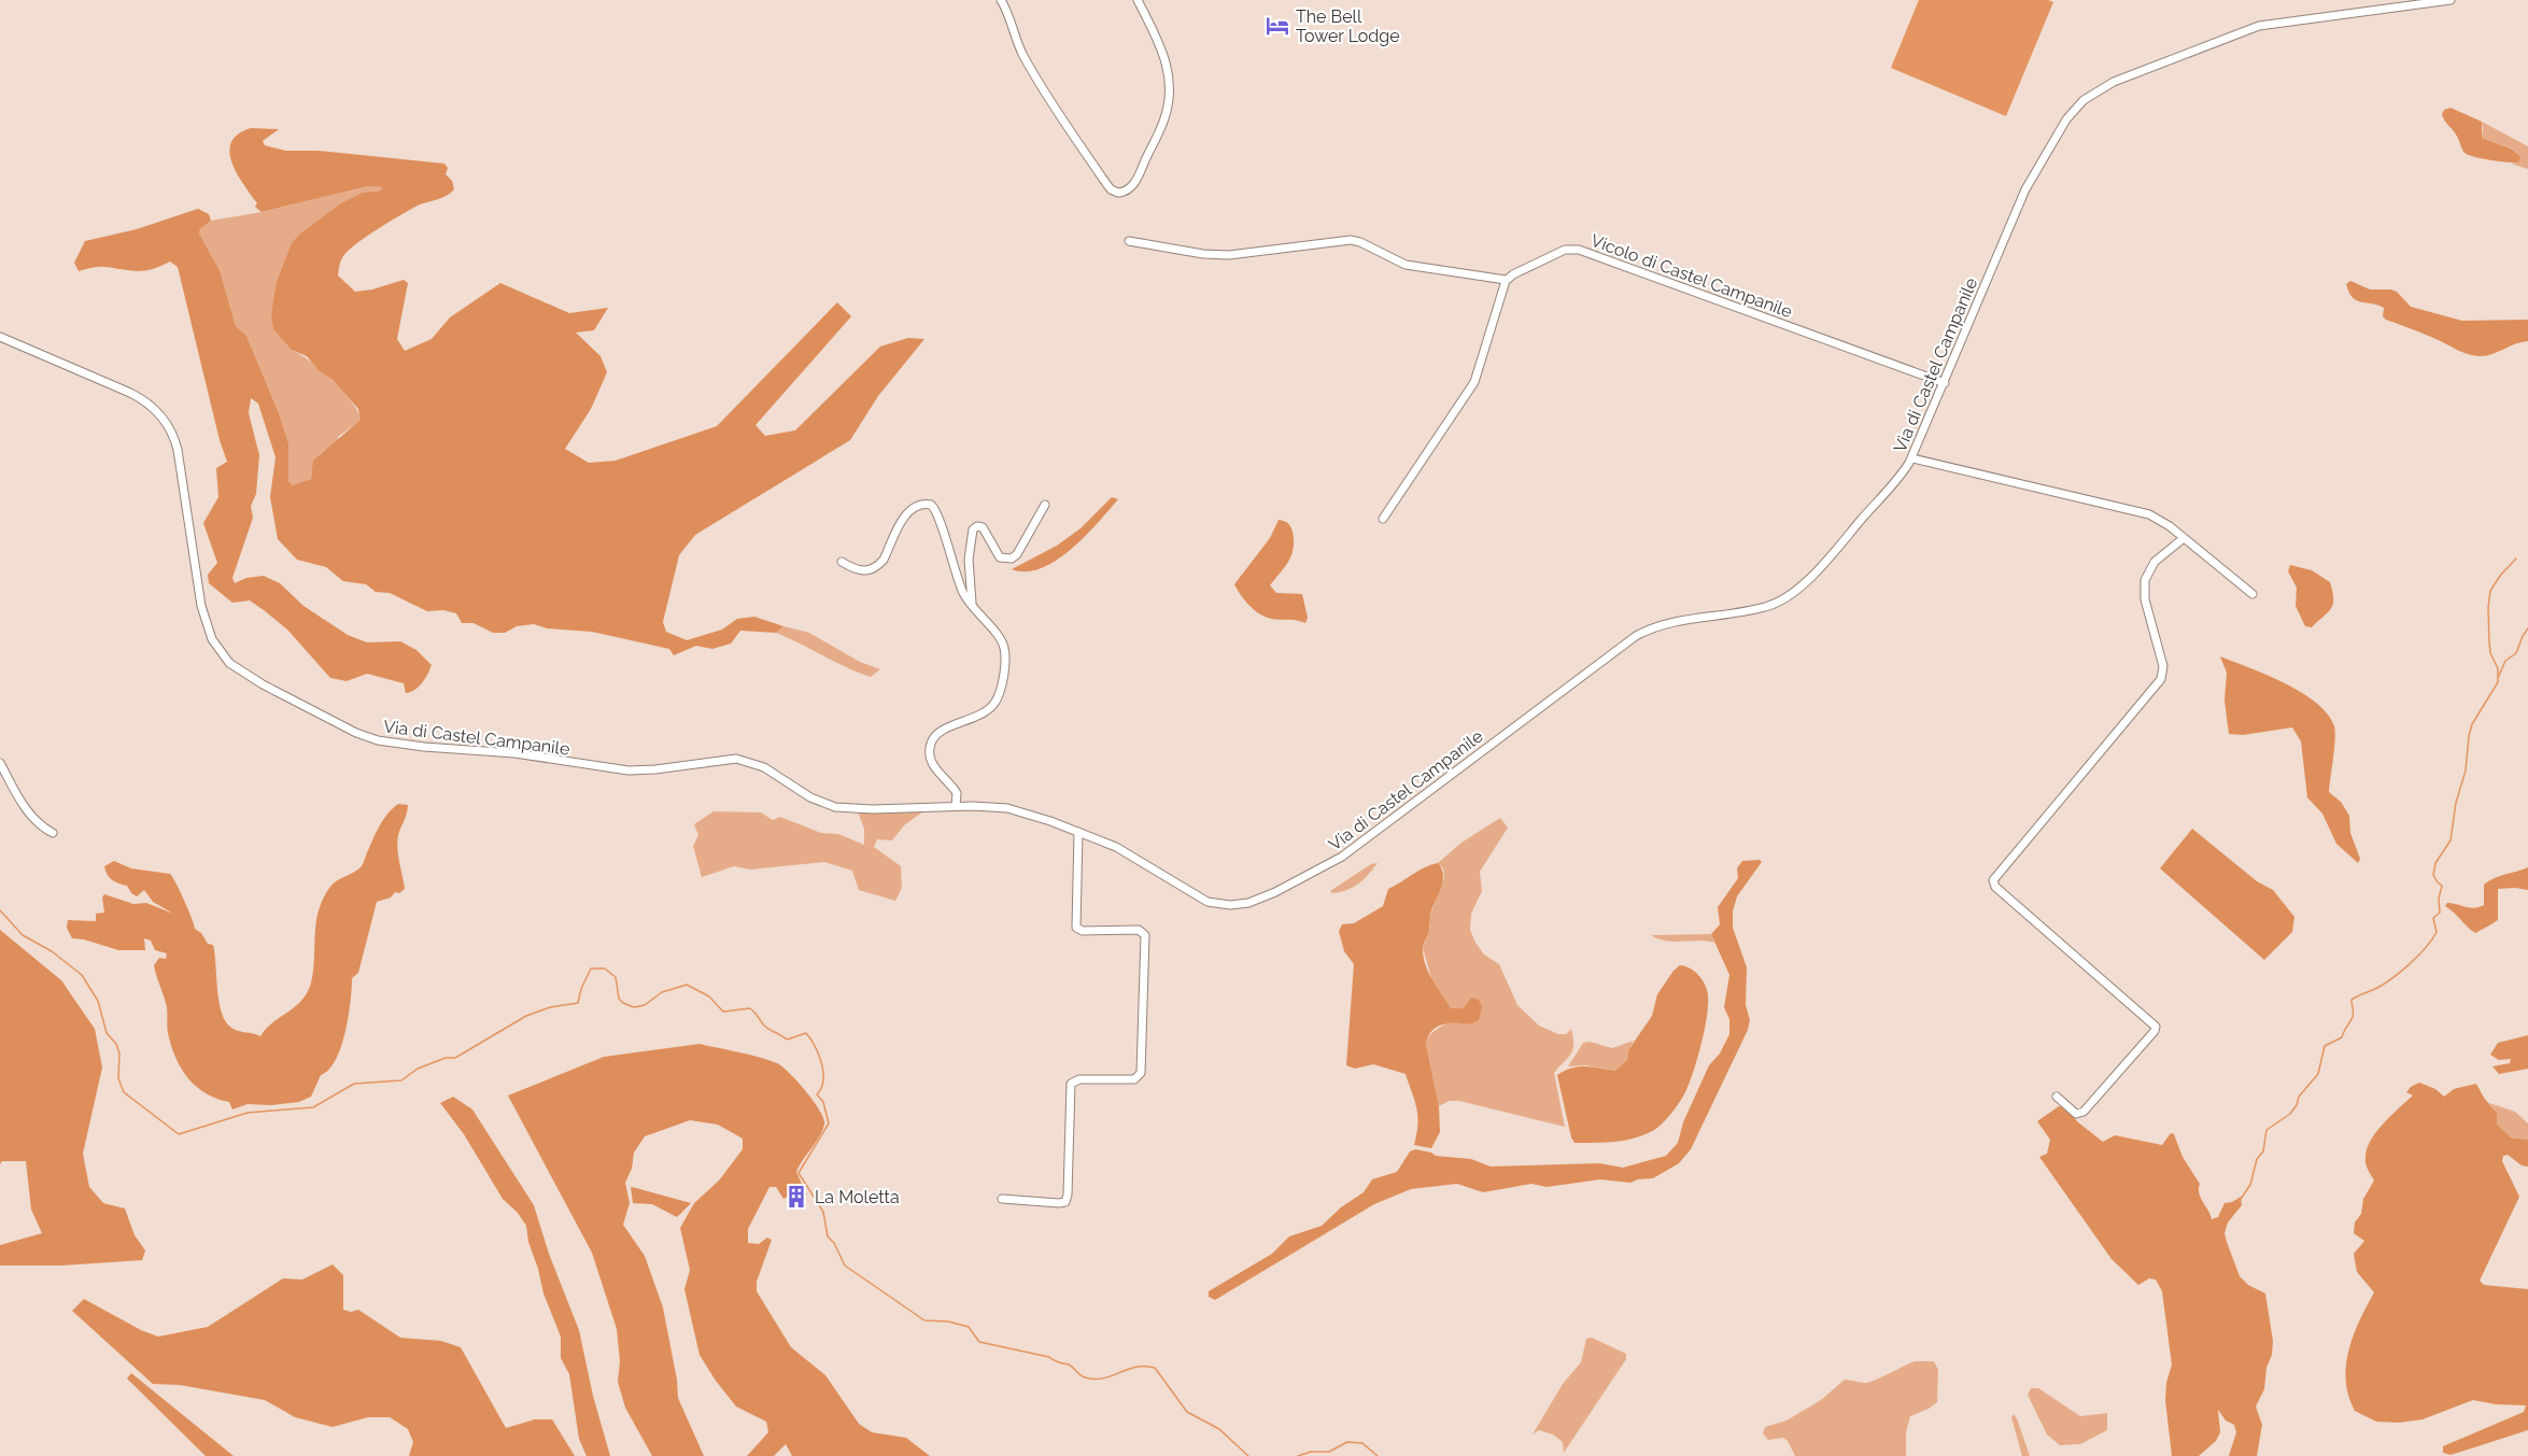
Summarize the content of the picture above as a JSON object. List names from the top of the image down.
{
  "streets": {
    "street": ["Vicolo di Castel Campanile", "Via di Castel Campanile"]
  },
  "crossings": [
    ["Vicolo di Castel Campanile", "Via di Castel Campanile"]
  ],
  "places": {
    "hotel": ["The Bell Tower Lodge"],
    "building": ["La Moletta"]
  }
}
